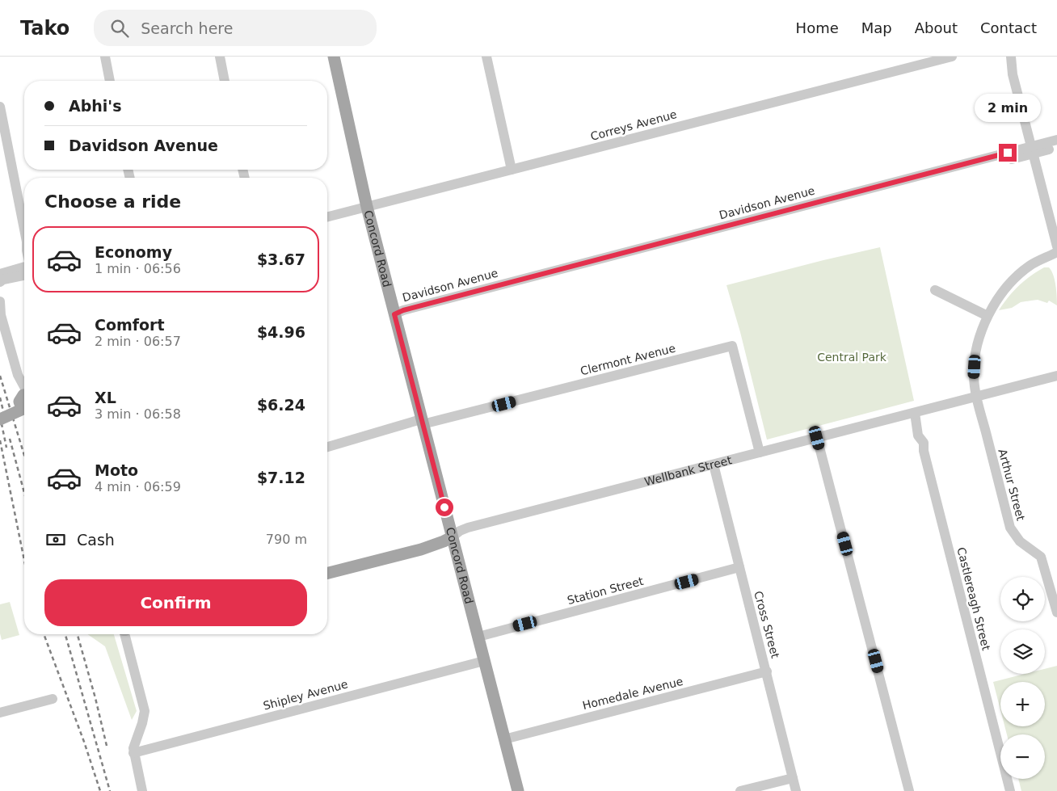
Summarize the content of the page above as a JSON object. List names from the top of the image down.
{
  "streets": {
    "main road": ["Concord Road", "Wellbank Street"],
    "street": [
      "Correys Avenue",
      "Davidson Avenue",
      "Clermont Avenue",
      "Arthur Street",
      "Station Street",
      "Castlereagh Street",
      "Cross Street",
      "Homedale Avenue",
      "Shipley Avenue"
    ]
  },
  "crossings": [
    ["Correys Avenue", "Concord Road"],
    ["Davidson Avenue", "Concord Road"],
    ["Concord Road", "Clermont Avenue"],
    ["Concord Road", "Wellbank Street"],
    ["Concord Road", "Station Street"],
    ["Concord Road", "Homedale Avenue"],
    ["Concord Road", "Shipley Avenue"],
    ["Clermont Avenue", "Wellbank Street"],
    ["Wellbank Street", "Arthur Street"],
    ["Wellbank Street", "Castlereagh Street"],
    ["Wellbank Street", "Cross Street"],
    ["Station Street", "Cross Street"],
    ["Cross Street", "Homedale Avenue"]
  ],
  "parks": ["Central Park"],
  "page": {
    "header": "Tako",
    "search": "Search here",
    "nav": [
      "Home",
      "Map",
      "About",
      "Contact"
    ],
    "banner": ["Abhi's", "Davidson Avenue"],
    "bubble": "2 min",
    "heading": "Choose a ride",
    "list": [
      {
        "name": "Economy",
        "note": "1 min · 06:56",
        "value": "$3.67"
      },
      {
        "name": "Comfort",
        "note": "2 min · 06:57",
        "value": "$4.96"
      },
      {
        "name": "XL",
        "note": "3 min · 06:58",
        "value": "$6.24"
      },
      {
        "name": "Moto",
        "note": "4 min · 06:59",
        "value": "$7.12"
      }
    ],
    "pay": ["Cash", "790 m"],
    "buttons": "Confirm",
    "map_buttons": ["+", "−"]
  }
}
